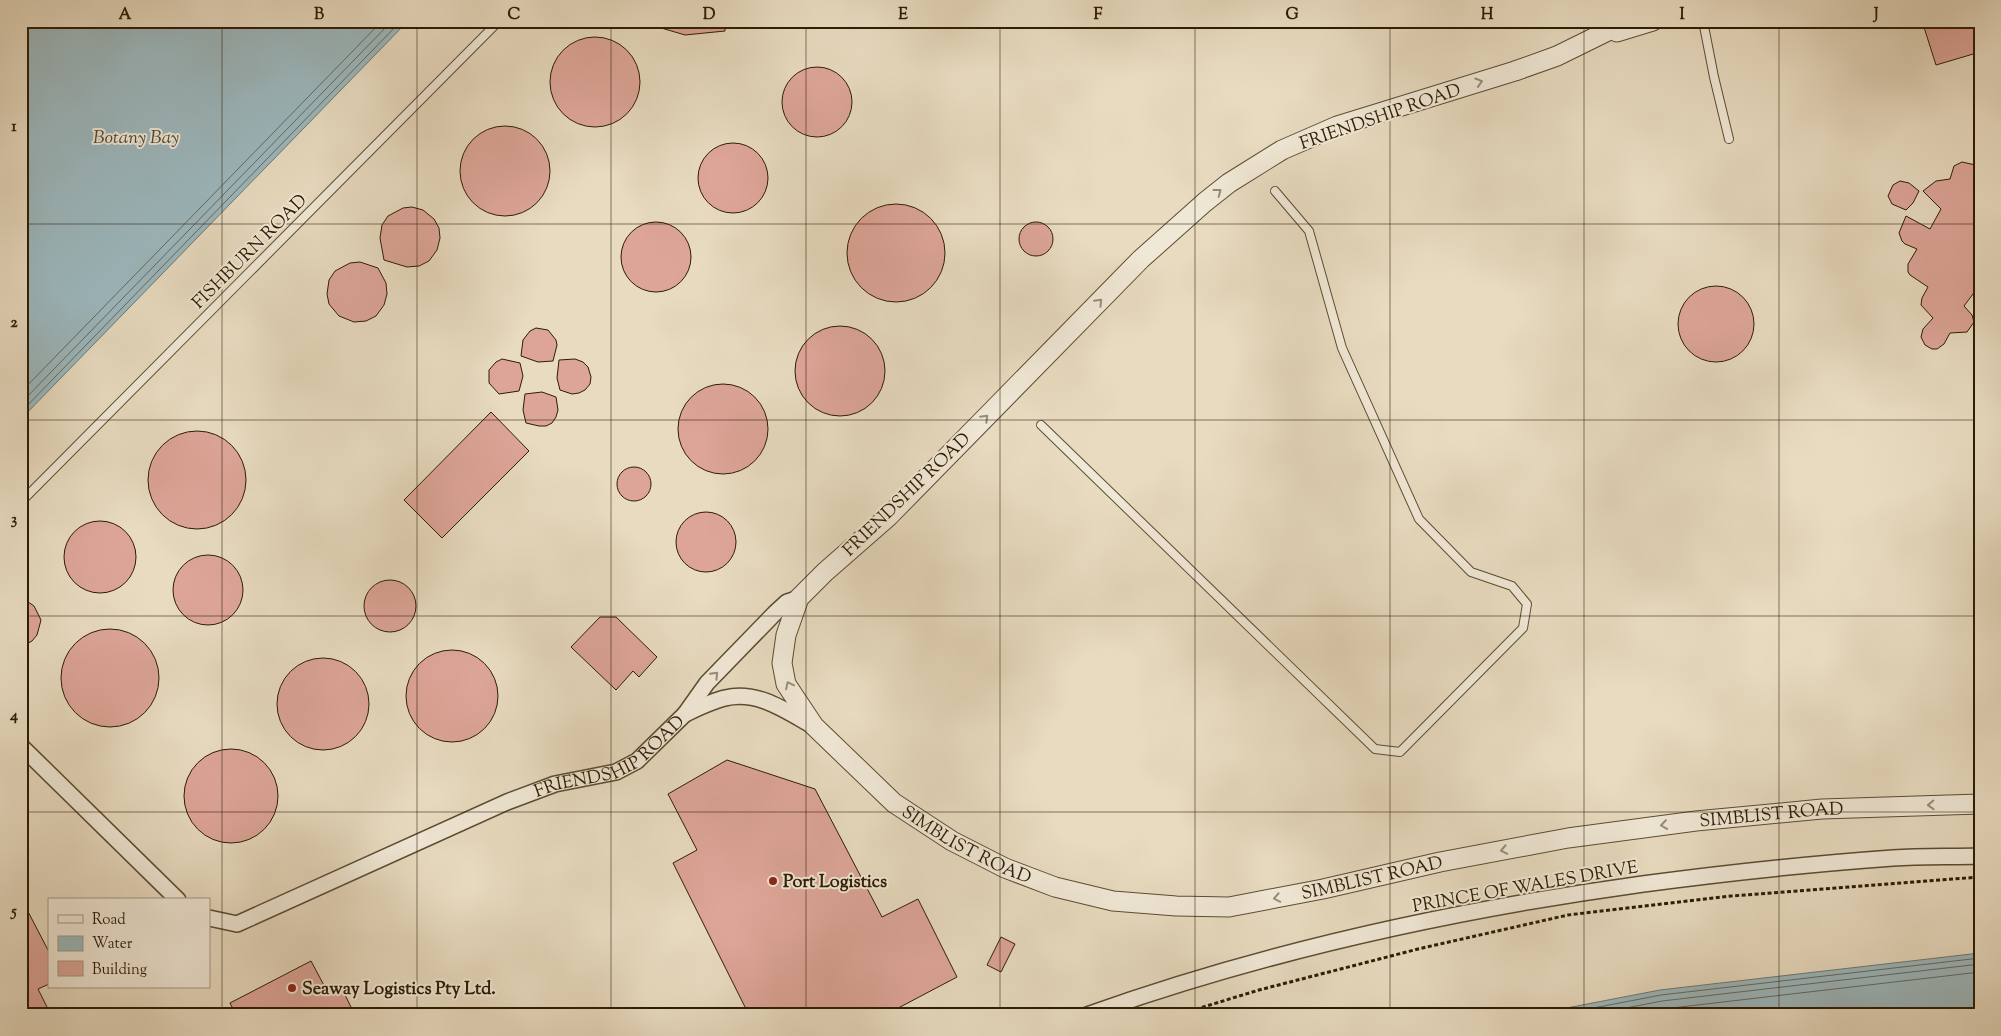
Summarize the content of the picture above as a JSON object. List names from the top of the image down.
{
  "streets": {
    "street": ["FRIENDSHIP ROAD", "SIMBLIST ROAD", "PRINCE OF WALES DRIVE"],
    "lane": ["FISHBURN ROAD"]
  },
  "crossings": [
    ["FRIENDSHIP ROAD", "SIMBLIST ROAD"]
  ],
  "one_way": ["FRIENDSHIP ROAD", "SIMBLIST ROAD"],
  "water": ["Botany Bay"],
  "places": ["Port Logistics", "Seaway Logistics Pty Ltd."],
  "legend": ["Road", "Water", "Building"],
  "grid": {
    "columns": [
      "A",
      "B",
      "C",
      "D",
      "E",
      "F",
      "G",
      "H",
      "I",
      "J"
    ],
    "rows": [
      "1",
      "2",
      "3",
      "4",
      "5"
    ]
  }
}
